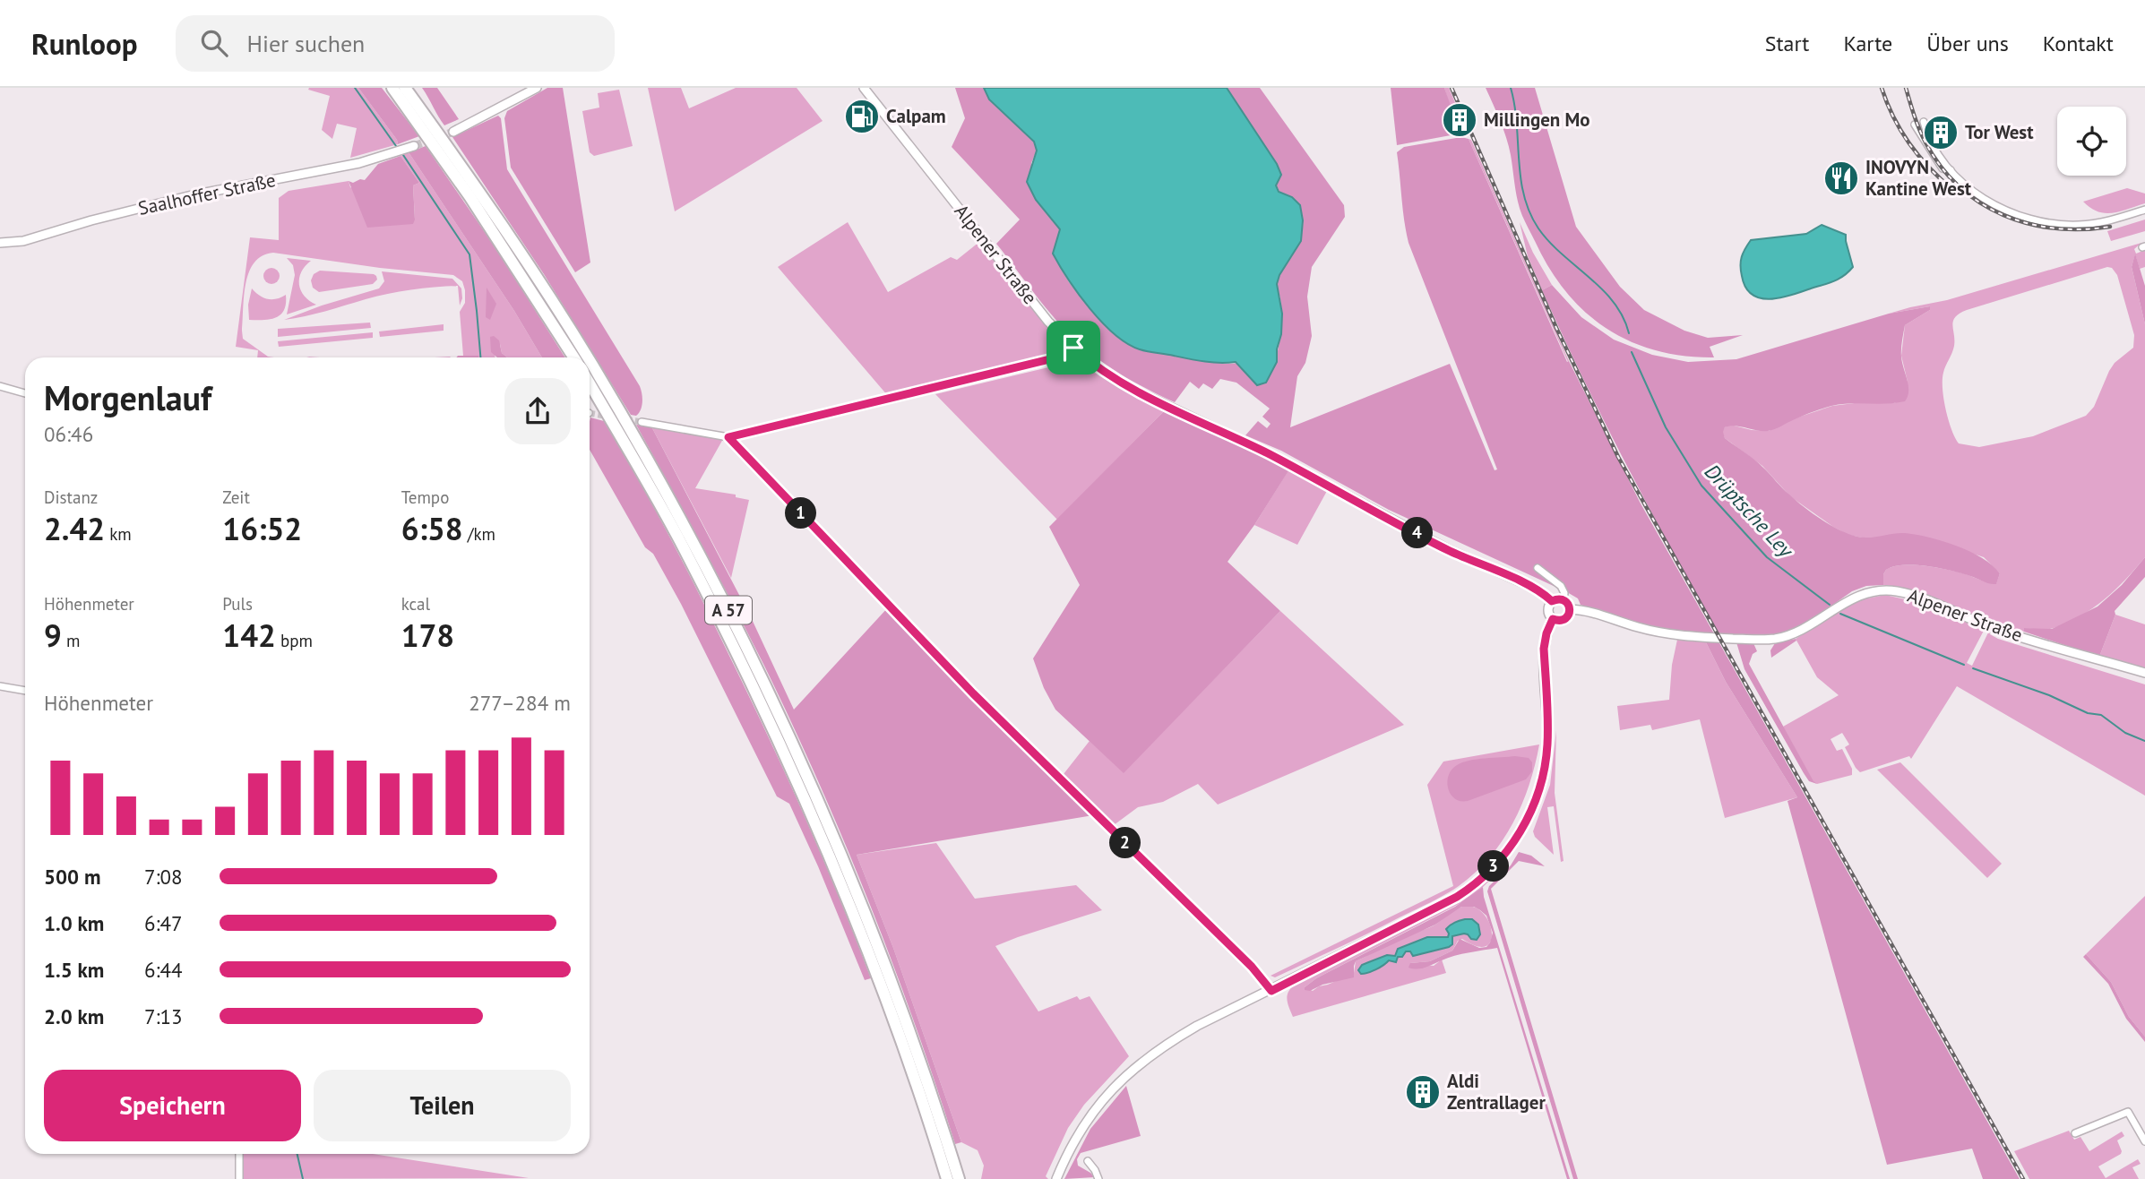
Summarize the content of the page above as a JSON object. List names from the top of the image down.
{
  "streets": {
    "highway": ["A 57"],
    "street": ["Saalhoffer Straße", "Alpener Straße"]
  },
  "water": ["Drüptsche Ley"],
  "places": {
    "fuel station": ["Calpam"],
    "building": ["Millingen Mo", "Tor West", "Aldi Zentrallager"],
    "restaurant": ["INOVYN Kantine West"]
  },
  "page": {
    "header": "Runloop",
    "search": "Hier suchen",
    "nav": [
      "Start",
      "Karte",
      "Über uns",
      "Kontakt"
    ],
    "heading": ["Morgenlauf", "06:46"],
    "stats": [
      ["Distanz", "2.42 km"],
      ["Zeit", "16:52"],
      ["Tempo", "6:58 /km"],
      ["Höhenmeter", "9 m"],
      ["Puls", "142 bpm"],
      ["kcal", "178"]
    ],
    "pins": [
      "1",
      "4",
      "2",
      "3"
    ],
    "chart": ["Höhenmeter", "277–284 m"],
    "list": [
      {
        "name": "500 m",
        "note": "7:08"
      },
      {
        "name": "1.0 km",
        "note": "6:47"
      },
      {
        "name": "1.5 km",
        "note": "6:44"
      },
      {
        "name": "2.0 km",
        "note": "7:13"
      }
    ],
    "buttons": ["Speichern", "Teilen"]
  }
}
